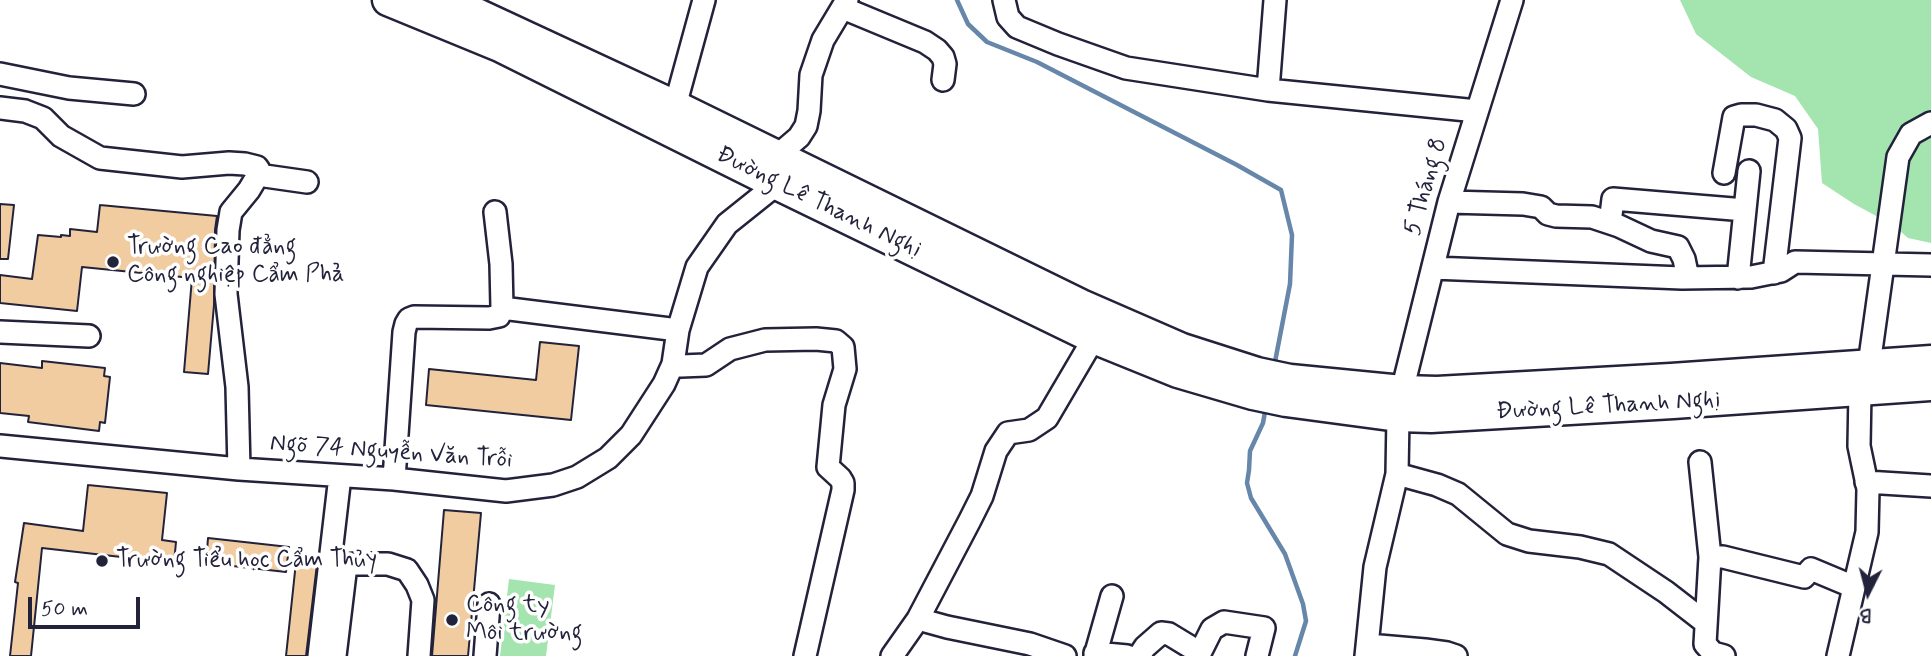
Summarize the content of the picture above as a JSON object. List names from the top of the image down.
{
  "streets": {
    "highway": ["Đường Lê Thanh Nghị"],
    "street": ["5 Tháng 8", "Ngõ 74 Nguyễn Văn Trỗi"]
  },
  "crossings": [
    ["5 Tháng 8", "Đường Lê Thanh Nghị"],
    ["Đường Lê Thanh Nghị", "Ngõ 74 Nguyễn Văn Trỗi"]
  ],
  "places": ["Trường Cao đẳng Công nghiệp Cẩm Phả", "Trường Tiểu học Cẩm Thủy", "Công ty Môi trường"],
  "scale_bar": "50 m",
  "north": "bottom"
}
